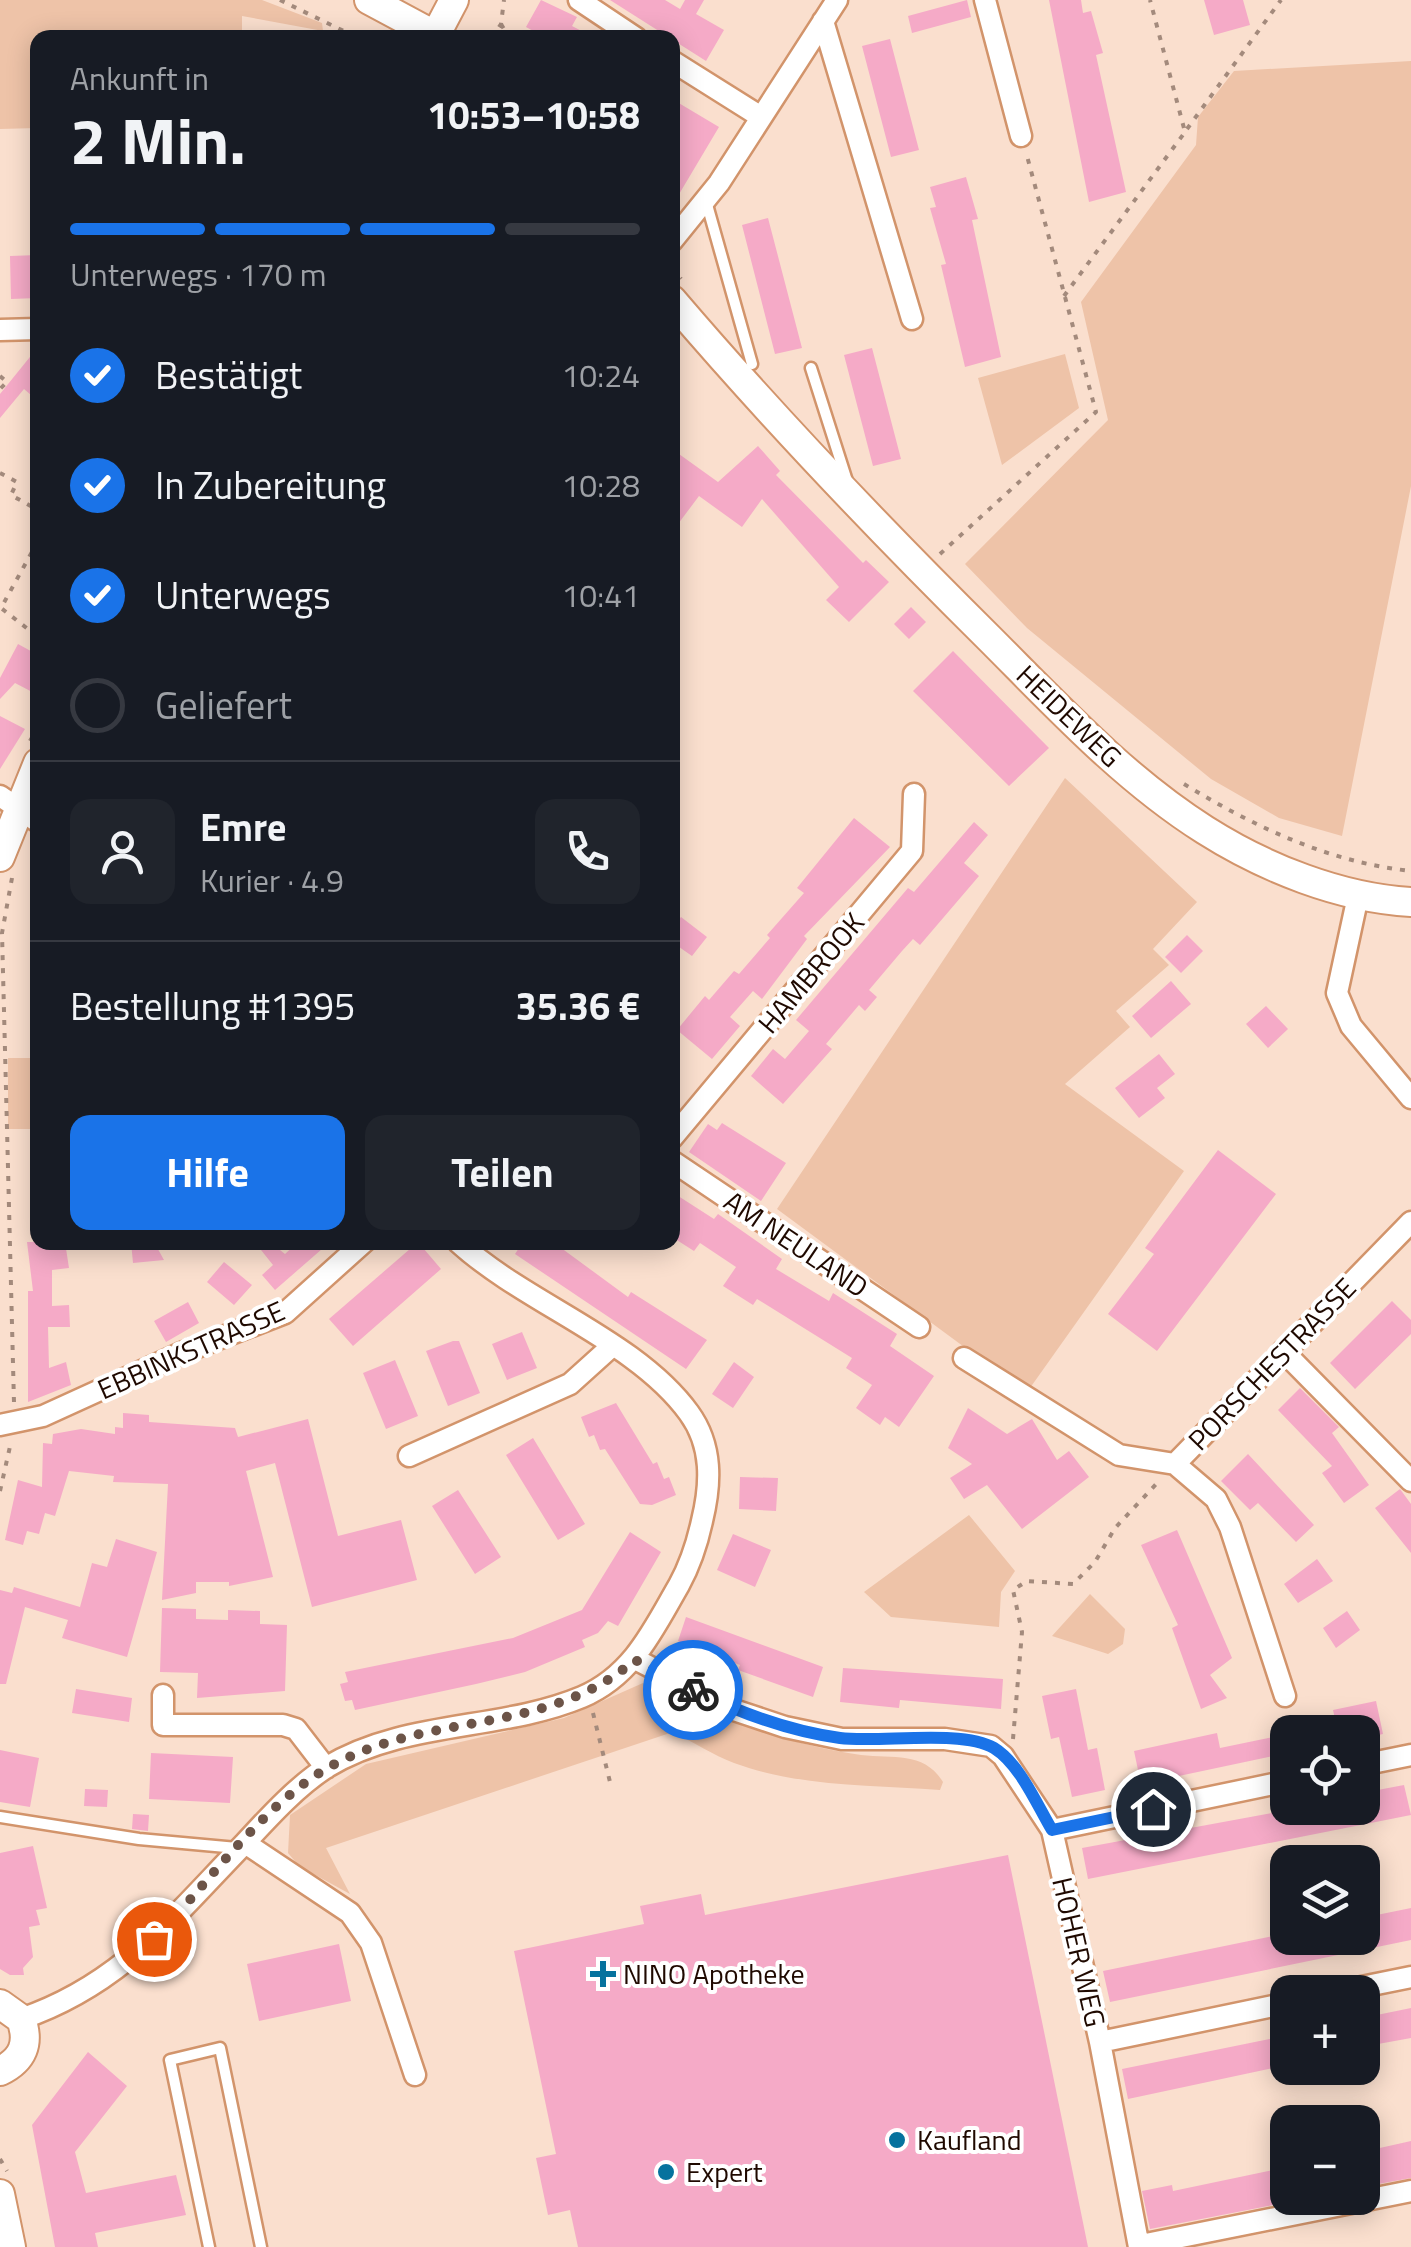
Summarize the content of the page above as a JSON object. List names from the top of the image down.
{
  "streets": {
    "street": [
      "HEIDEWEG",
      "HAMBROOK",
      "AM NEULAND",
      "EBBINKSTRASSE",
      "PORSCHESTRASSE",
      "HOHER WEG"
    ]
  },
  "places": {
    "health": ["NINO Apotheke"],
    "other": ["Kaufland", "Expert"]
  },
  "page": {
    "heading": ["2 Min.", "Ankunft in", "10:53–10:58"],
    "panel": [
      "Emre",
      "Kurier · 4.9",
      "Bestellung #1395",
      "35.36 €"
    ],
    "bar": "Unterwegs · 170 m",
    "list": [
      ["Bestätigt", "10:24"],
      ["In Zubereitung", "10:28"],
      ["Unterwegs", "10:41"],
      "Geliefert"
    ],
    "buttons": ["Hilfe", "Teilen"],
    "map_buttons": ["+", "−"]
  }
}
